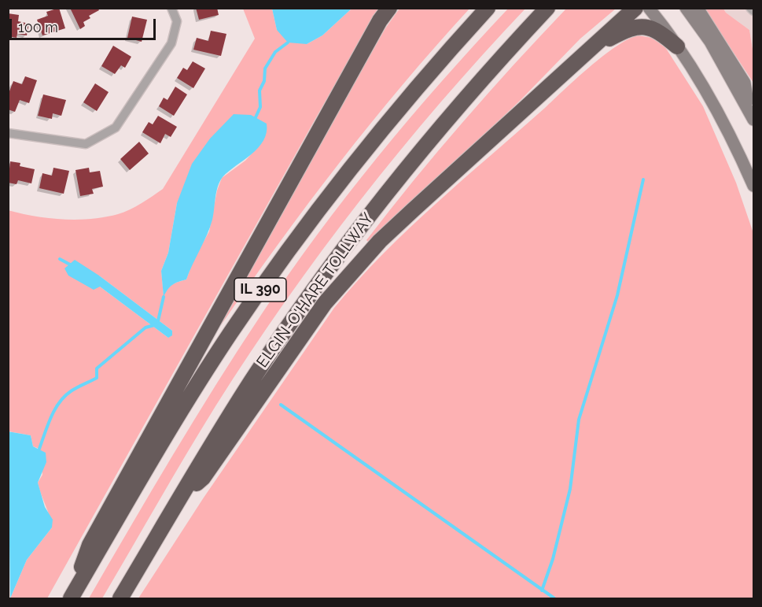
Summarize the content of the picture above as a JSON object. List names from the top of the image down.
{
  "streets": {
    "highway": ["IL 390", "ELGIN-O'HARE TOLLWAY"]
  },
  "scale_bar": "100 m"
}
